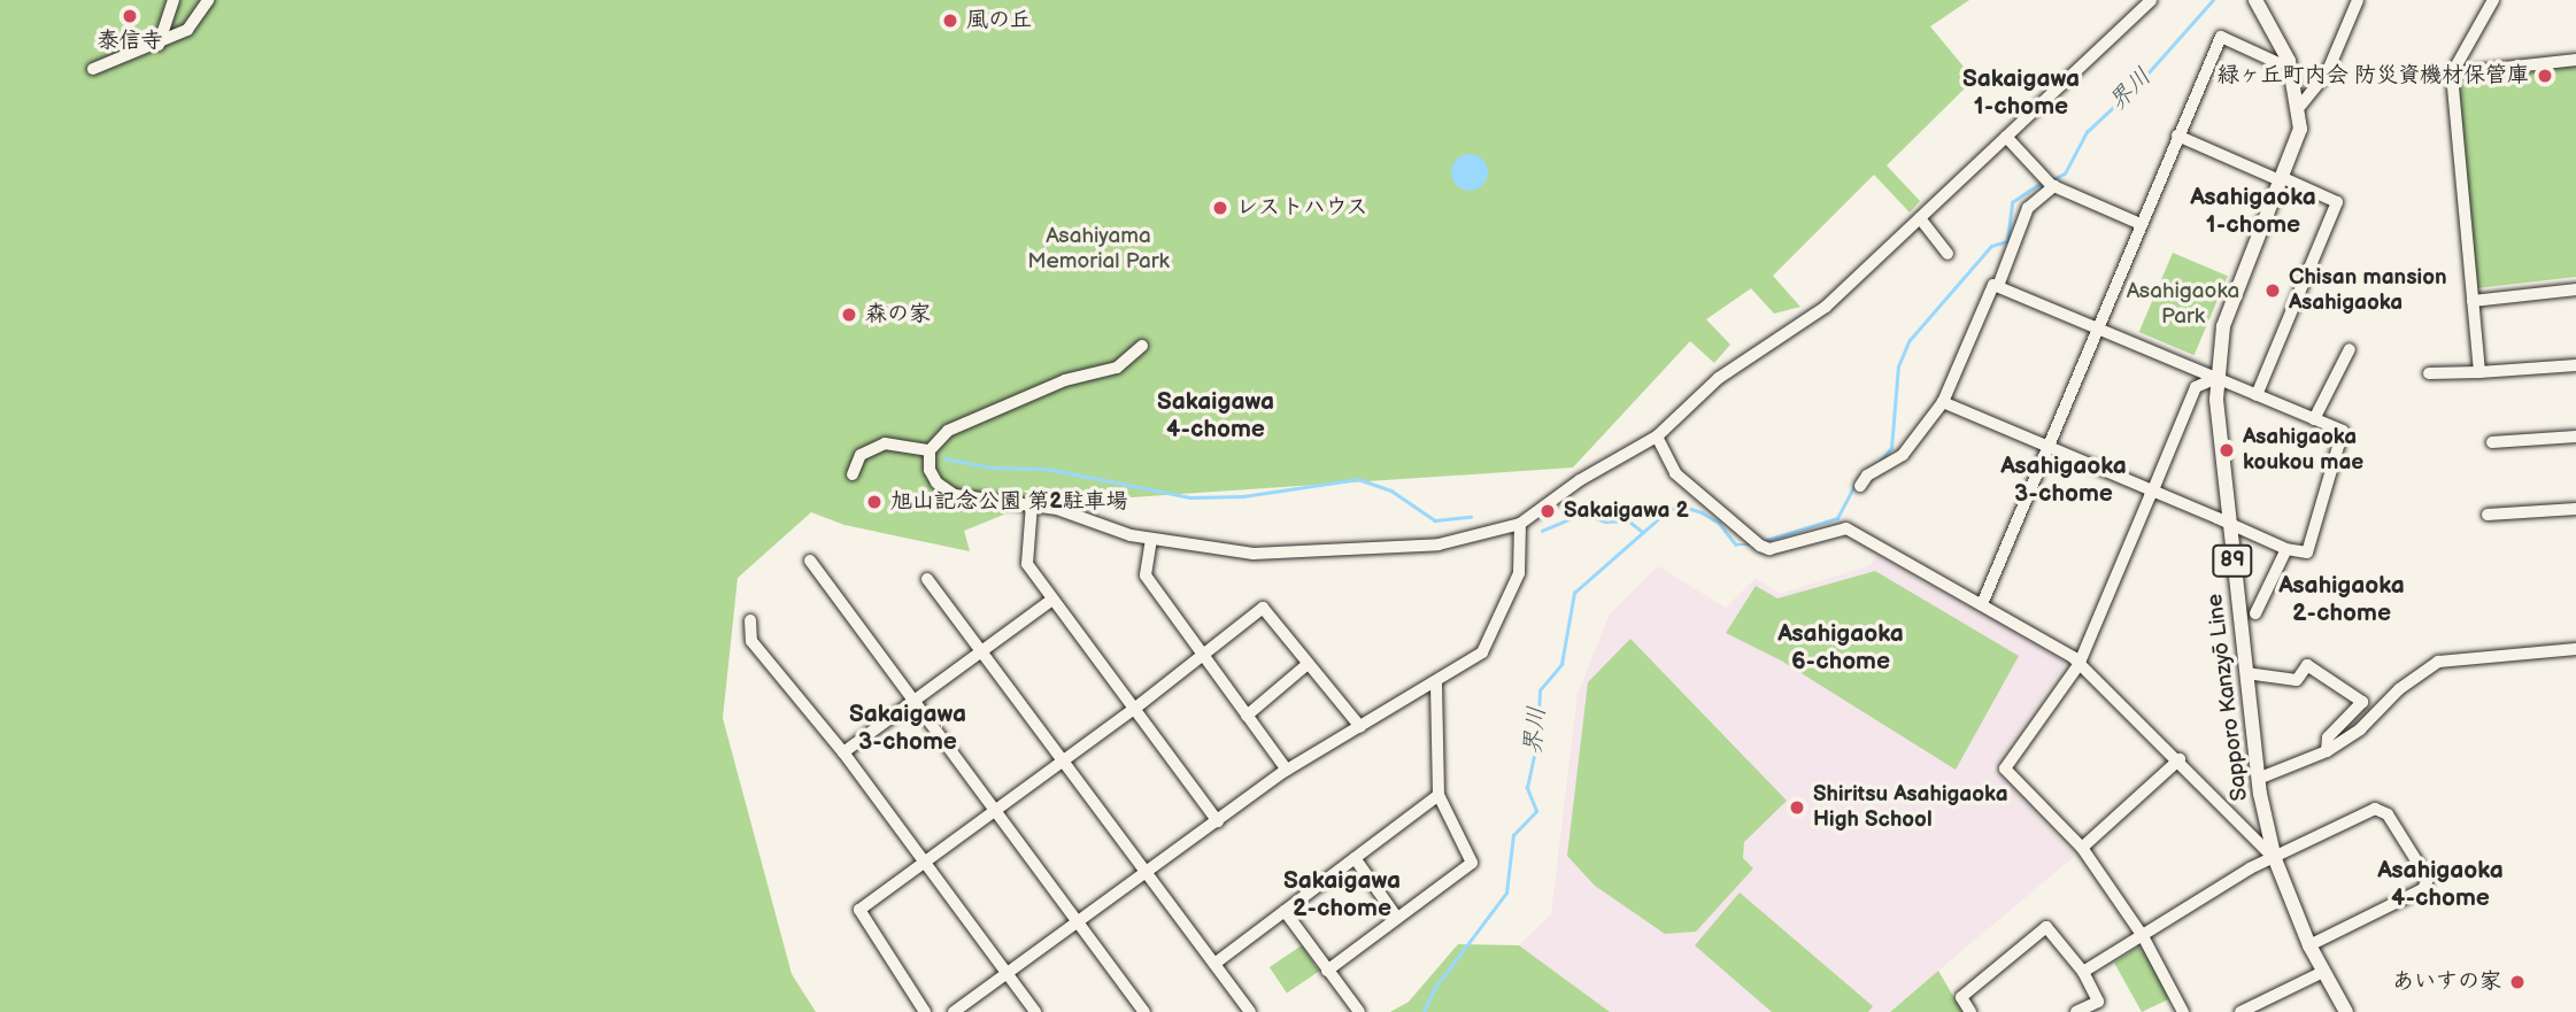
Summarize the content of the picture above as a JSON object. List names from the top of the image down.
{
  "streets": {
    "main road": ["89", "Sapporo Kanzyō Line"]
  },
  "districts": [
    "Sakaigawa 1-chome",
    "Asahigaoka 1-chome",
    "Sakaigawa 4-chome",
    "Asahigaoka 3-chome",
    "Asahigaoka 2-chome",
    "Asahigaoka 6-chome",
    "Sakaigawa 3-chome",
    "Asahigaoka 4-chome",
    "Sakaigawa 2-chome"
  ],
  "water": ["界川"],
  "parks": ["Asahiyama Memorial Park", "Asahigaoka Park"],
  "places": [
    "泰信寺",
    "風の丘",
    "緑ヶ丘町内会 防災資機材保管庫",
    "レストハウス",
    "Chisan mansion Asahigaoka",
    "森の家",
    "Asahigaoka koukou mae",
    "旭山記念公園 第2駐車場",
    "Sakaigawa 2",
    "Shiritsu Asahigaoka High School",
    "あいすの家"
  ]
}
